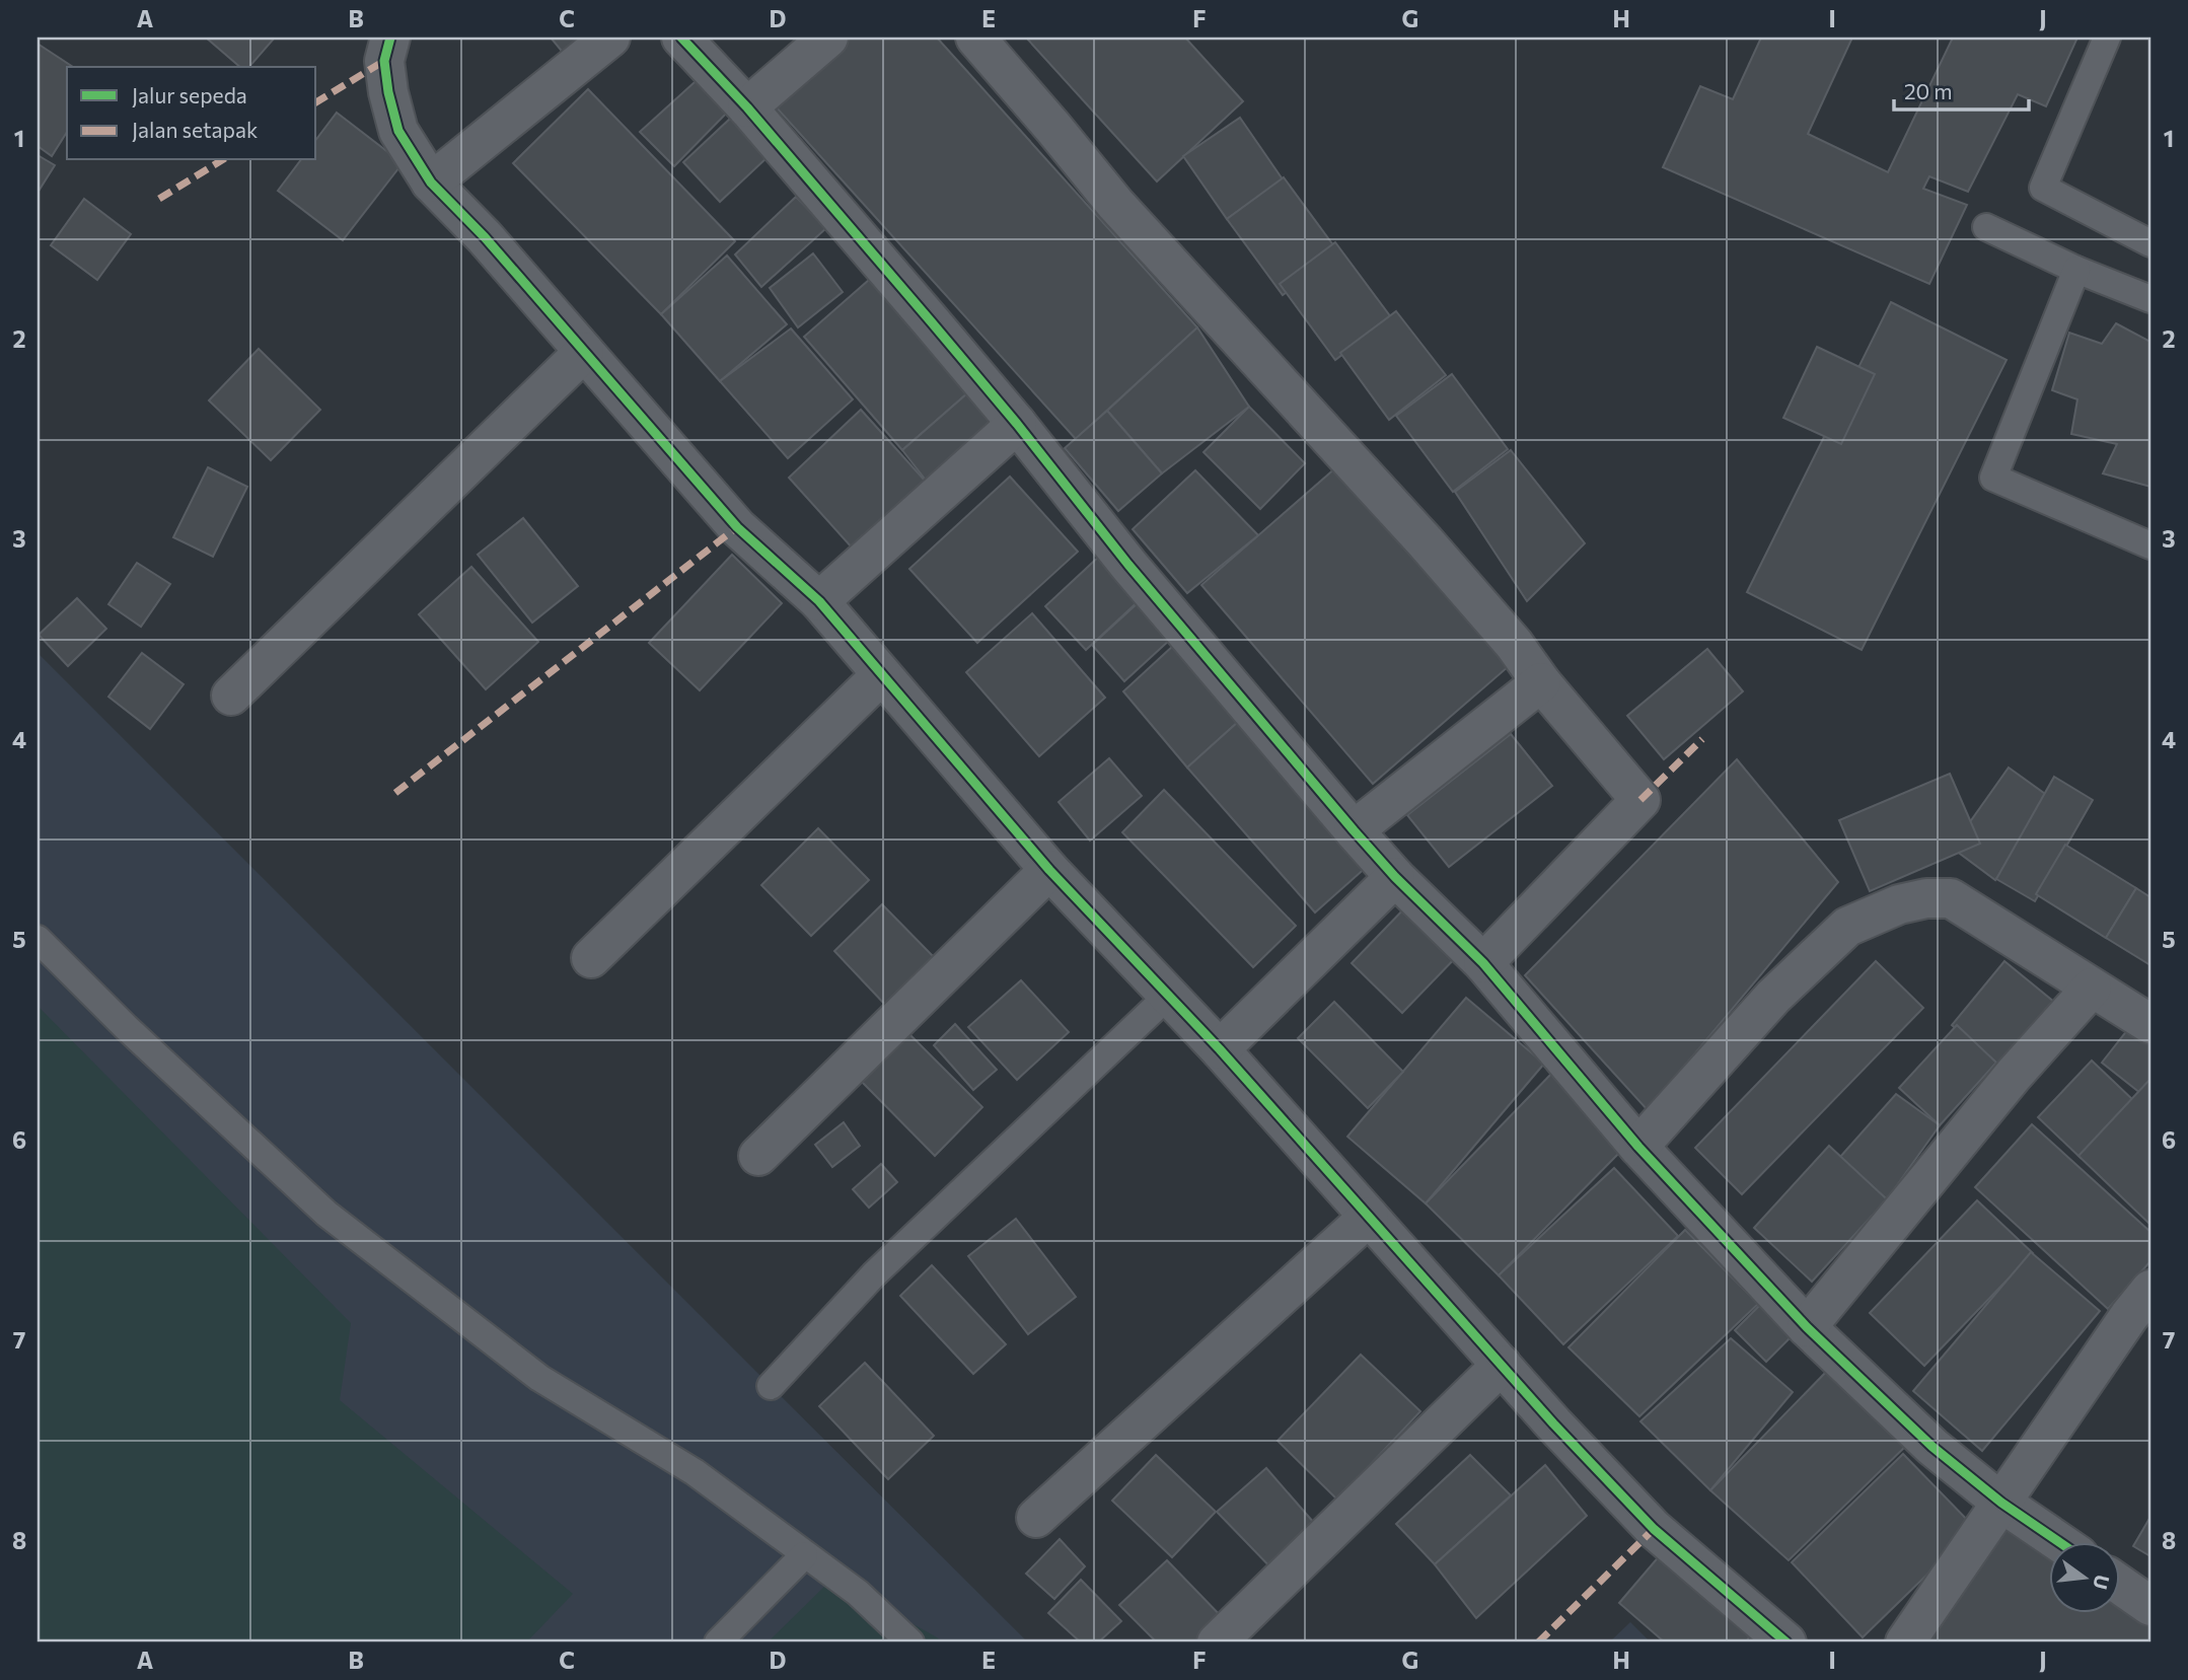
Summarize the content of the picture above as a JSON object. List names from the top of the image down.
{
  "legend": ["Jalur sepeda", "Jalan setapak"],
  "scale_bar": "20 m",
  "north": "right",
  "grid": {
    "columns": [
      "A",
      "B",
      "C",
      "D",
      "E",
      "F",
      "G",
      "H",
      "I",
      "J"
    ],
    "rows": [
      "1",
      "2",
      "3",
      "4",
      "5",
      "6",
      "7",
      "8"
    ]
  }
}
